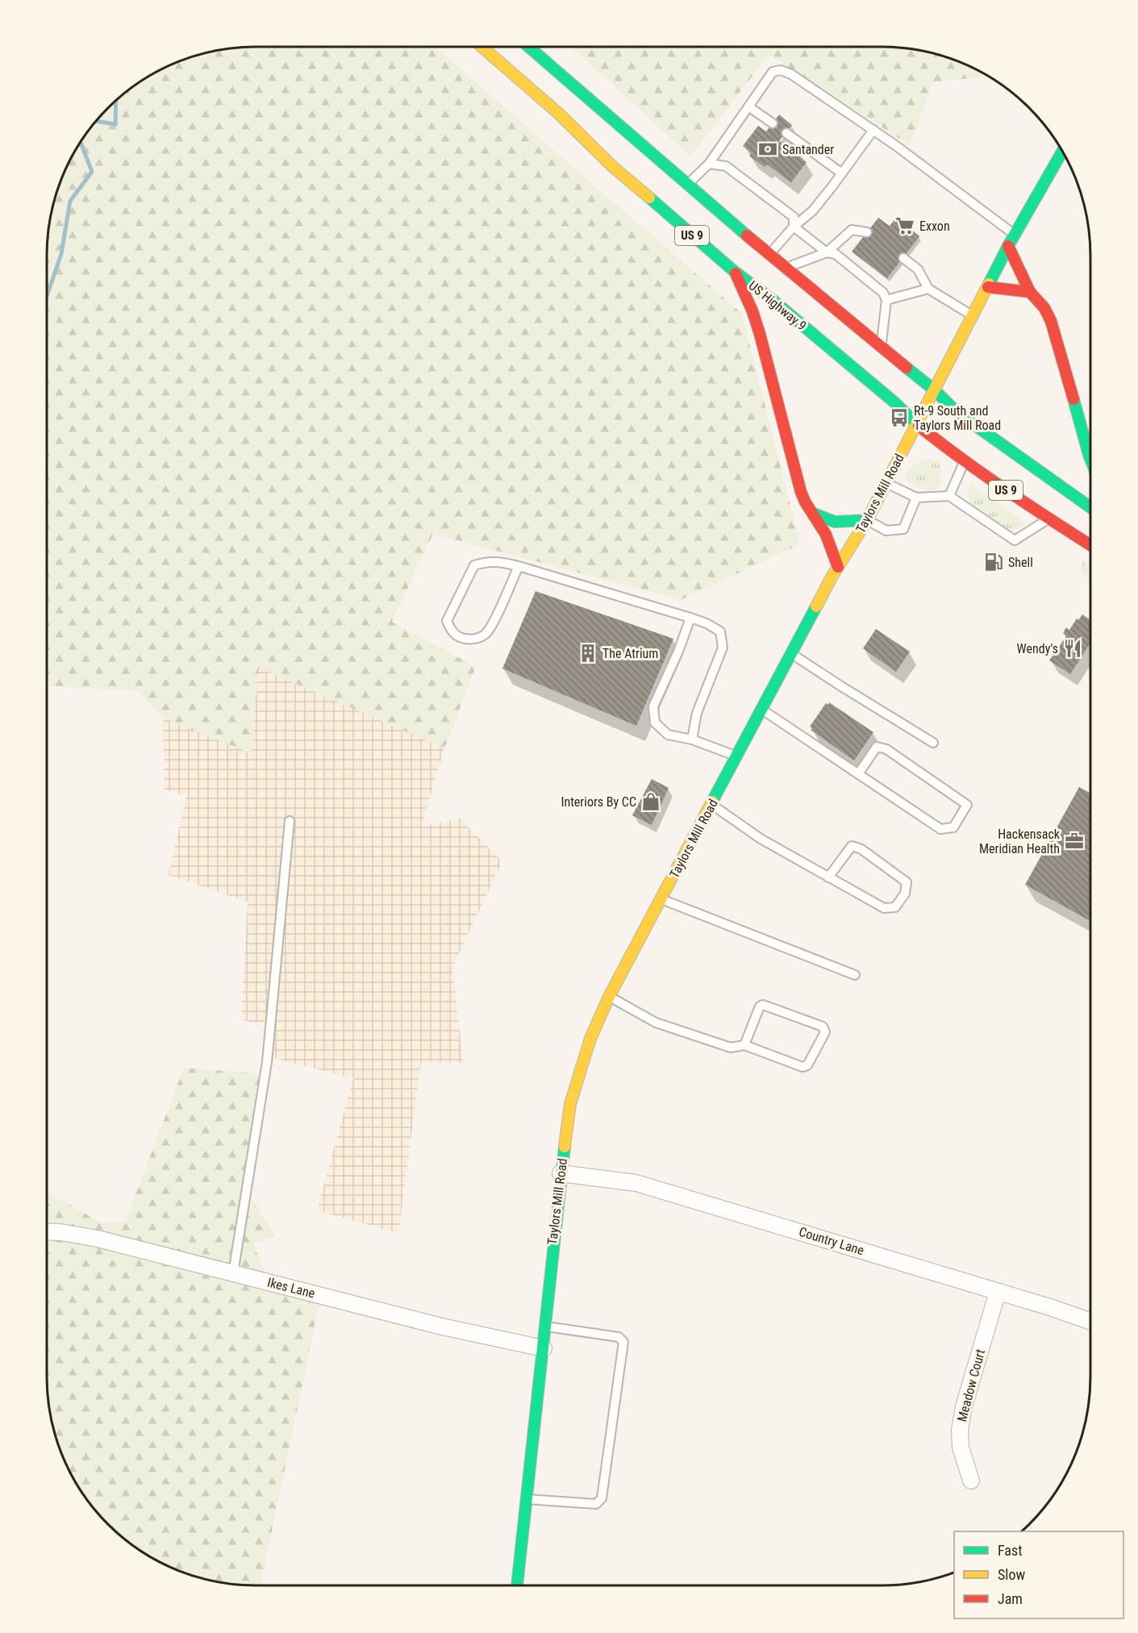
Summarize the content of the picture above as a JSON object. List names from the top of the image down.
{
  "streets": {
    "main road": ["US 9", "US Highway 9", "Taylors Mill Road"],
    "street": ["Country Lane", "Ikes Lane", "Meadow Court"]
  },
  "crossings": [
    ["US 9", "Taylors Mill Road"],
    ["US Highway 9", "Taylors Mill Road"],
    ["Taylors Mill Road", "Country Lane"],
    ["Taylors Mill Road", "Ikes Lane"],
    ["Country Lane", "Meadow Court"]
  ],
  "places": {
    "bank": ["Santander"],
    "supermarket": ["Exxon"],
    "bus stop": ["Rt-9 South and Taylors Mill Road"],
    "fuel station": ["Shell"],
    "restaurant": ["Wendy's"],
    "building": ["The Atrium"],
    "shop": ["Interiors By CC"],
    "office": ["Hackensack Meridian Health"]
  },
  "legend": ["Fast", "Slow", "Jam"]
}
